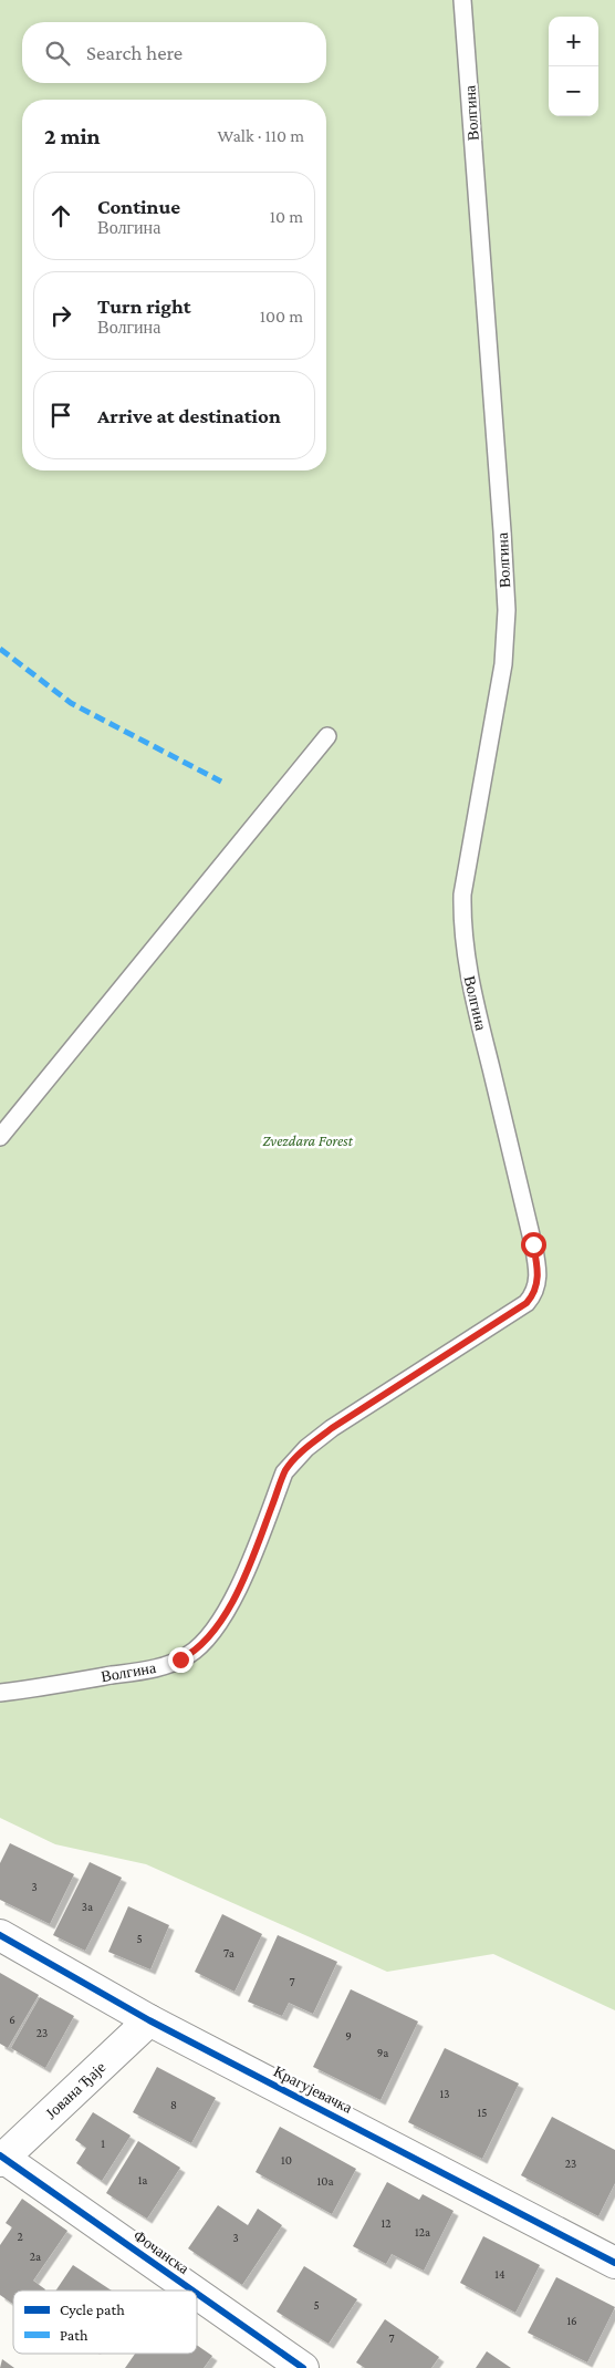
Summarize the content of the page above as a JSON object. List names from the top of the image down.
{
  "streets": {
    "street": ["Крагујевачка", "Јована Ђаје", "Фочанска"],
    "lane": ["Волгина"]
  },
  "crossings": [
    ["Крагујевачка", "Јована Ђаје"],
    ["Јована Ђаје", "Фочанска"]
  ],
  "parks": ["Zvezdara Forest"],
  "house_numbers": [
    "3",
    "3a",
    "5",
    "7a",
    "7",
    "6",
    "23",
    "9",
    "9a",
    "13",
    "8",
    "15",
    "1",
    "10",
    "23",
    "1a",
    "10a",
    "12",
    "12a",
    "2",
    "3",
    "2a",
    "14",
    "5",
    "16",
    "7"
  ],
  "legend": ["Cycle path", "Path"],
  "page": {
    "map_buttons": ["+", "−"],
    "search": "Search here",
    "heading": ["2 min", "Walk · 110 m"],
    "list": [
      ["Continue", "Волгина", "10 m"],
      ["Turn right", "Волгина", "100 m"],
      "Arrive at destination"
    ]
  }
}
